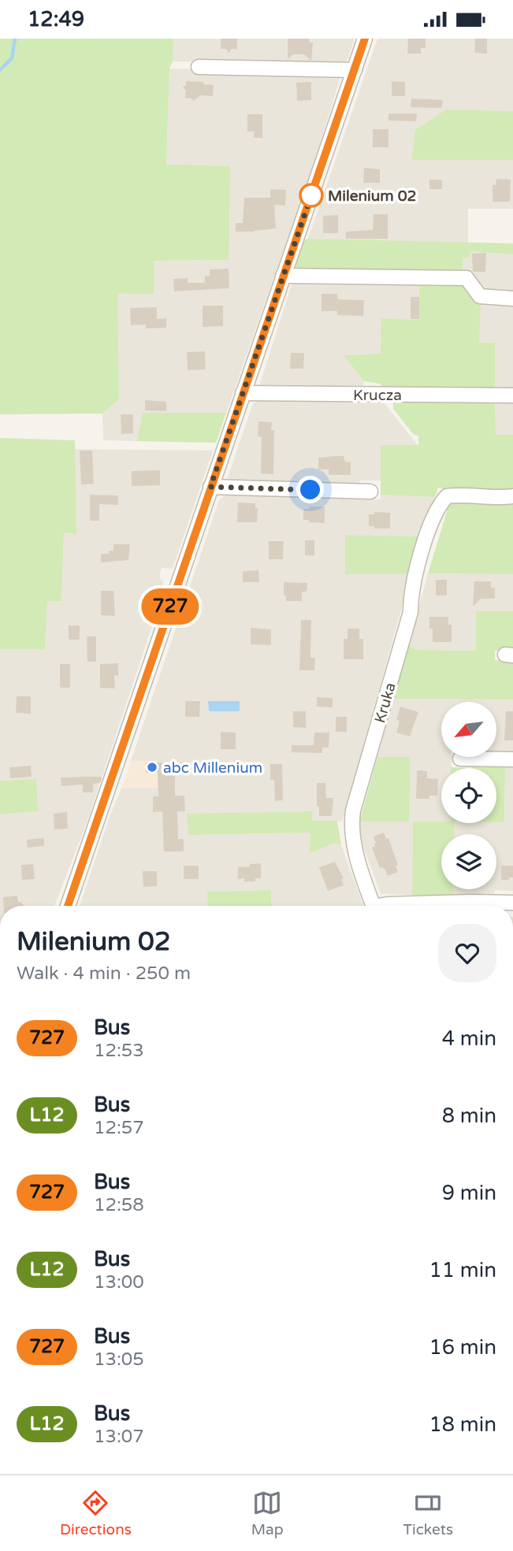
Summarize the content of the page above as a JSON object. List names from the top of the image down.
{
  "streets": {
    "street": ["Krucza", "Kruka"]
  },
  "places": ["Milenium 02", "abc Millenium"],
  "lines": ["bus line 727"],
  "north": "bottom left",
  "page": {
    "status": "12:49",
    "on_map": "727",
    "heading": ["Milenium 02", "Walk · 4 min · 250 m"],
    "list": [
      {
        "mark": "727",
        "name": "Bus",
        "note": "12:53",
        "value": "4 min"
      },
      {
        "mark": "L12",
        "name": "Bus",
        "note": "12:57",
        "value": "8 min"
      },
      {
        "mark": "727",
        "name": "Bus",
        "note": "12:58",
        "value": "9 min"
      },
      {
        "mark": "L12",
        "name": "Bus",
        "note": "13:00",
        "value": "11 min"
      },
      {
        "mark": "727",
        "name": "Bus",
        "note": "13:05",
        "value": "16 min"
      },
      {
        "mark": "L12",
        "name": "Bus",
        "note": "13:07",
        "value": "18 min"
      }
    ],
    "tabs": ["Directions", "Map", "Tickets"]
  }
}
